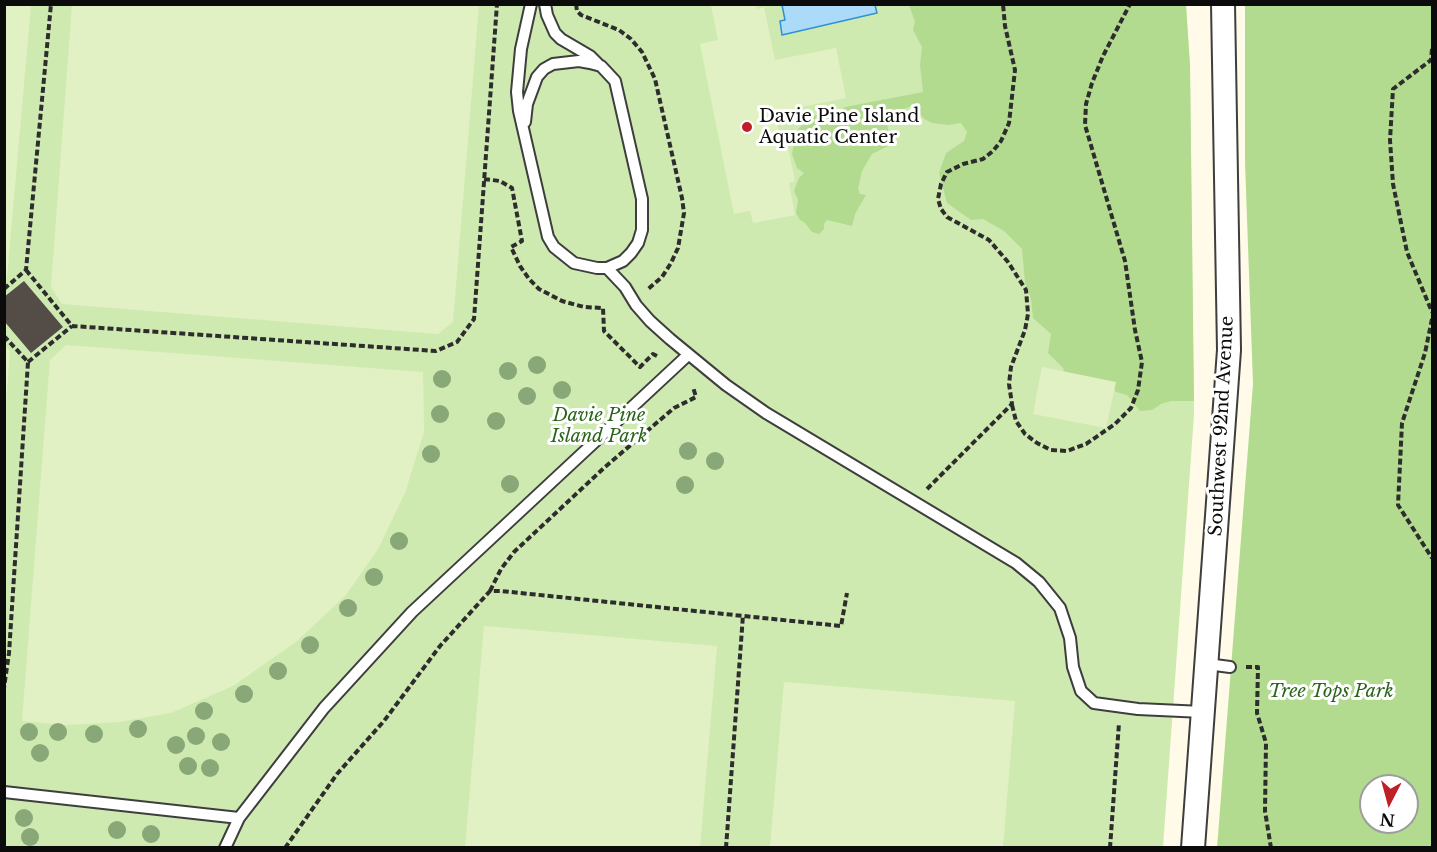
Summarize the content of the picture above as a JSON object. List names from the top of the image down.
{
  "streets": {
    "street": ["Southwest 92nd Avenue"]
  },
  "parks": ["Davie Pine Island Park", "Tree Tops Park"],
  "places": ["Davie Pine Island Aquatic Center"],
  "north": "bottom"
}
